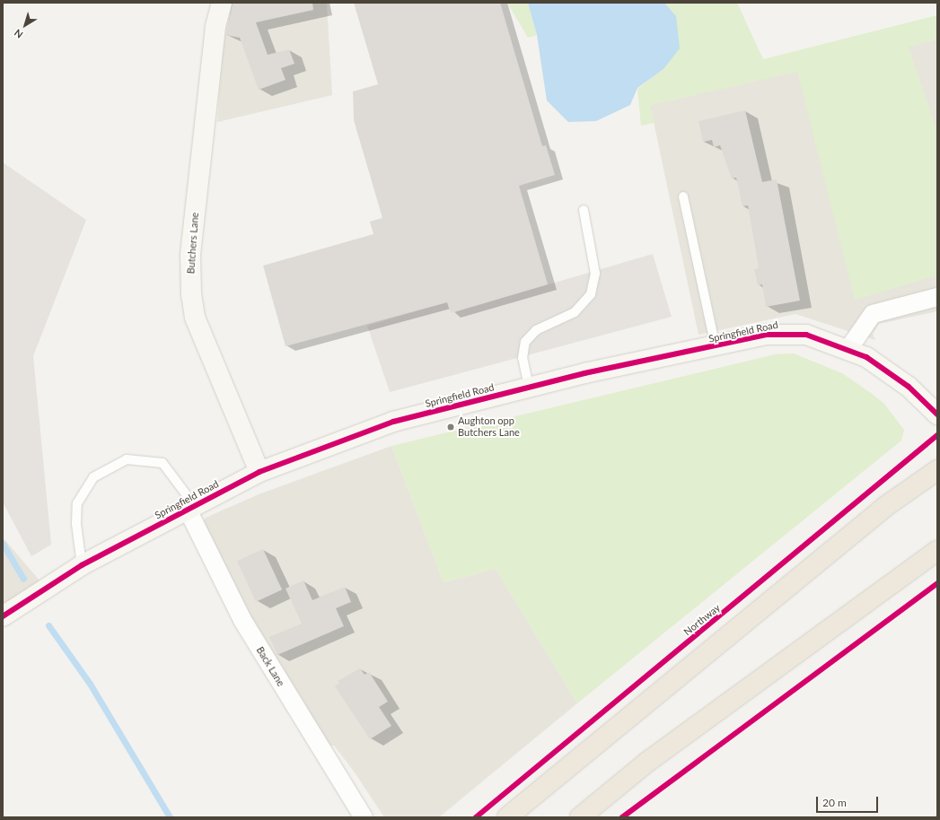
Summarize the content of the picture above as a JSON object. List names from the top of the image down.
{
  "streets": {
    "street": ["Butchers Lane", "Springfield Road", "Back Lane"],
    "cycle path": ["Northway"]
  },
  "crossings": [
    ["Butchers Lane", "Springfield Road"],
    ["Springfield Road", "Back Lane"]
  ],
  "places": ["Aughton opp Butchers Lane"],
  "scale_bar": "20 m",
  "north": "bottom left"
}
